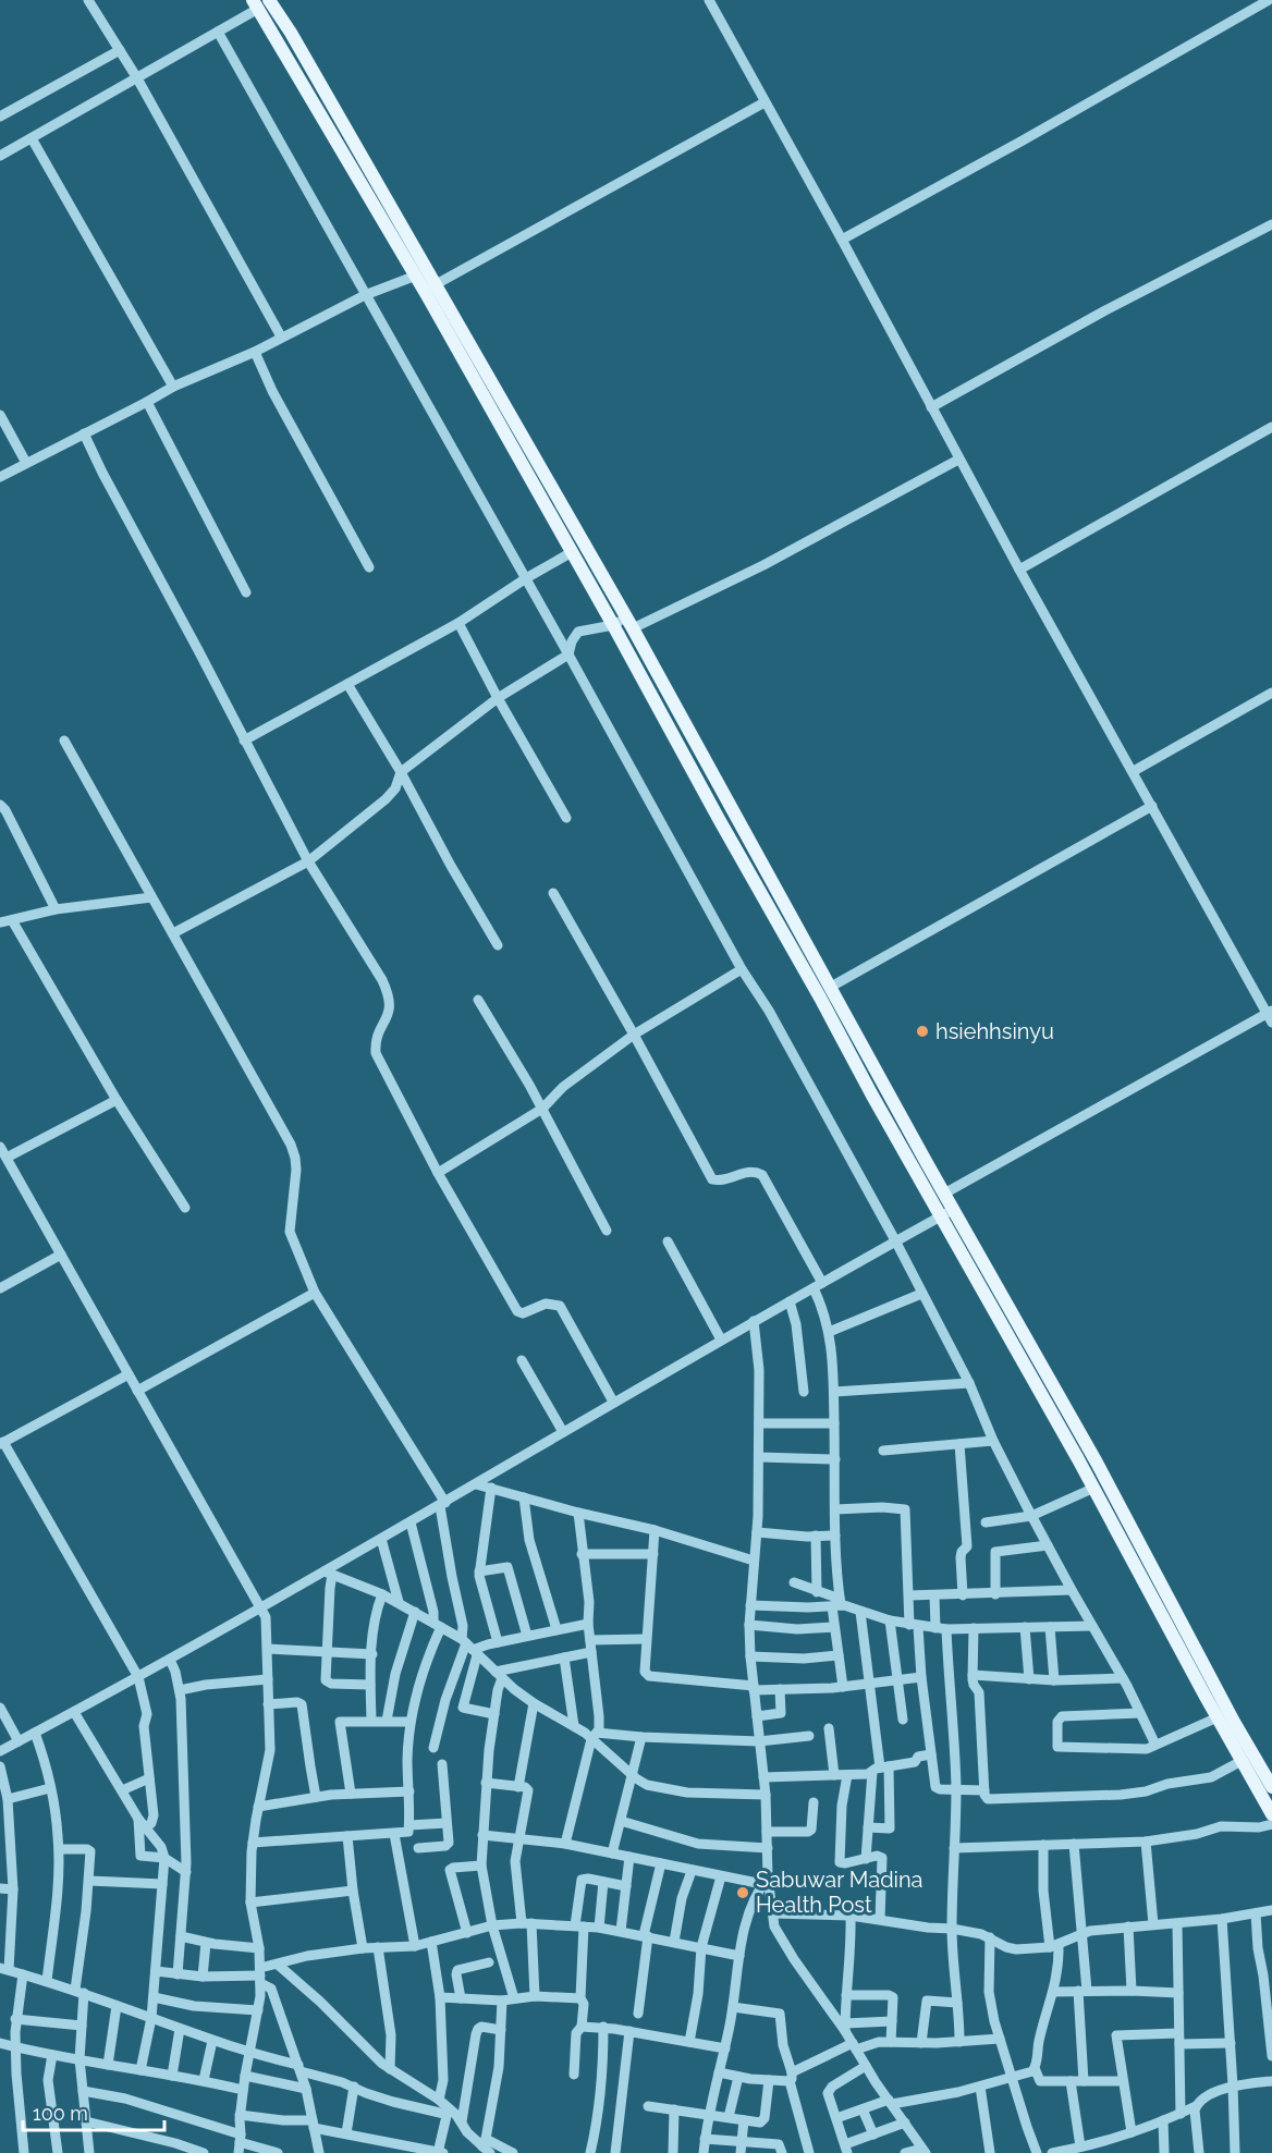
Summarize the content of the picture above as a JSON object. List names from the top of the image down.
{
  "places": ["hsiehhsinyu", "Sabuwar Madina Health Post"],
  "scale_bar": "100 m"
}
